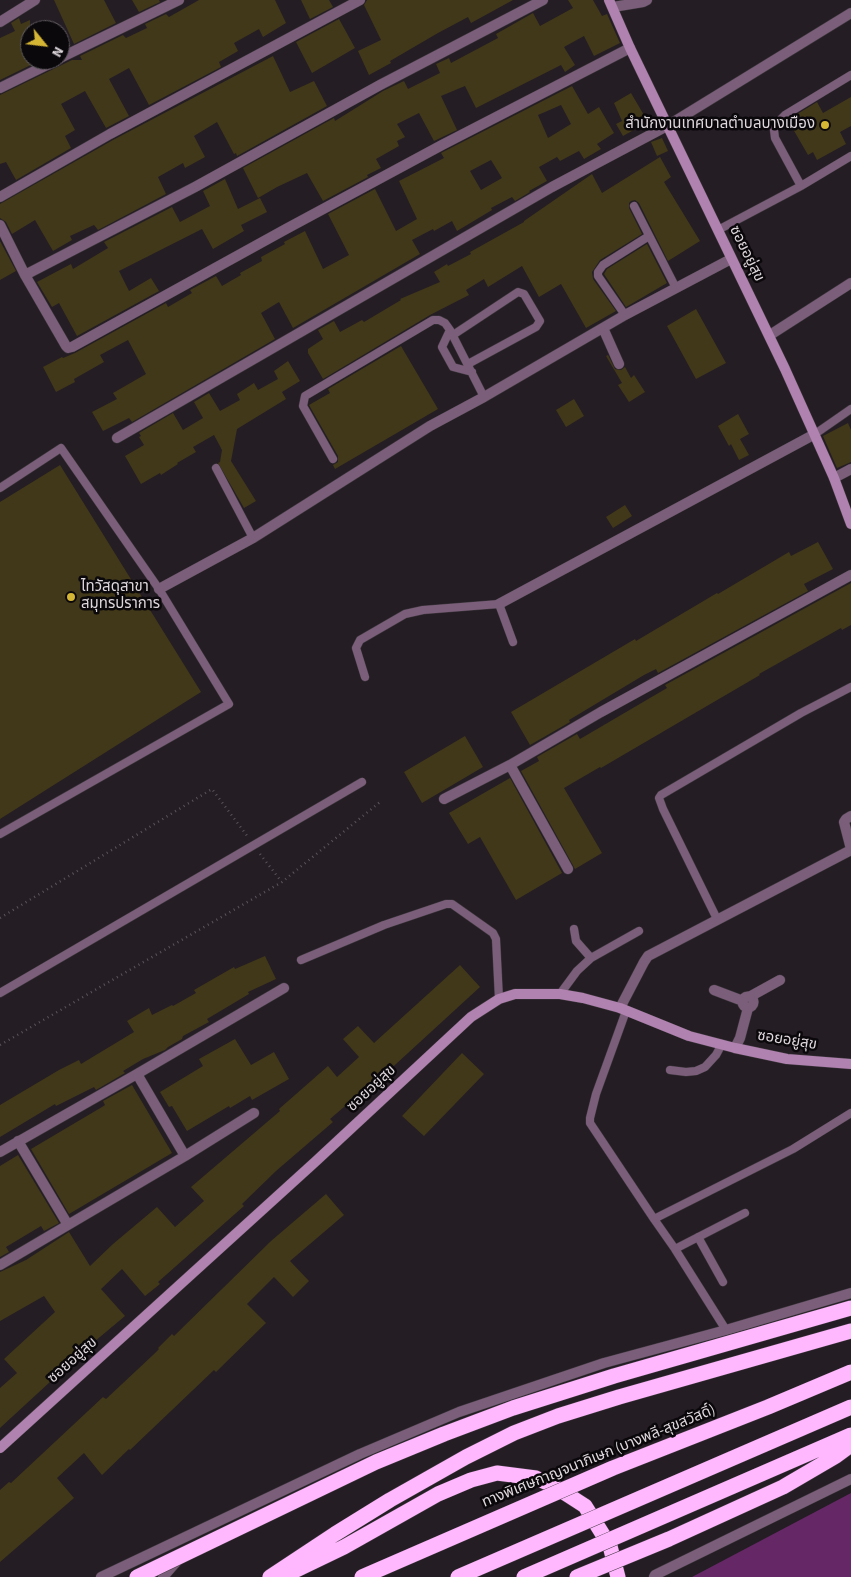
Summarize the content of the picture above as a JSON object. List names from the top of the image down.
{
  "streets": {
    "highway": ["ทางพิเศษกาญจนาภิเษก (บางพลี-สุขสวัสดิ์)"],
    "street": ["ซอยอยู่สุข"]
  },
  "places": ["สำนักงานเทศบาลตำบลบางเมือง", "ไทวัสดุสาขา สมุทรปราการ"],
  "north": "bottom right"
}
